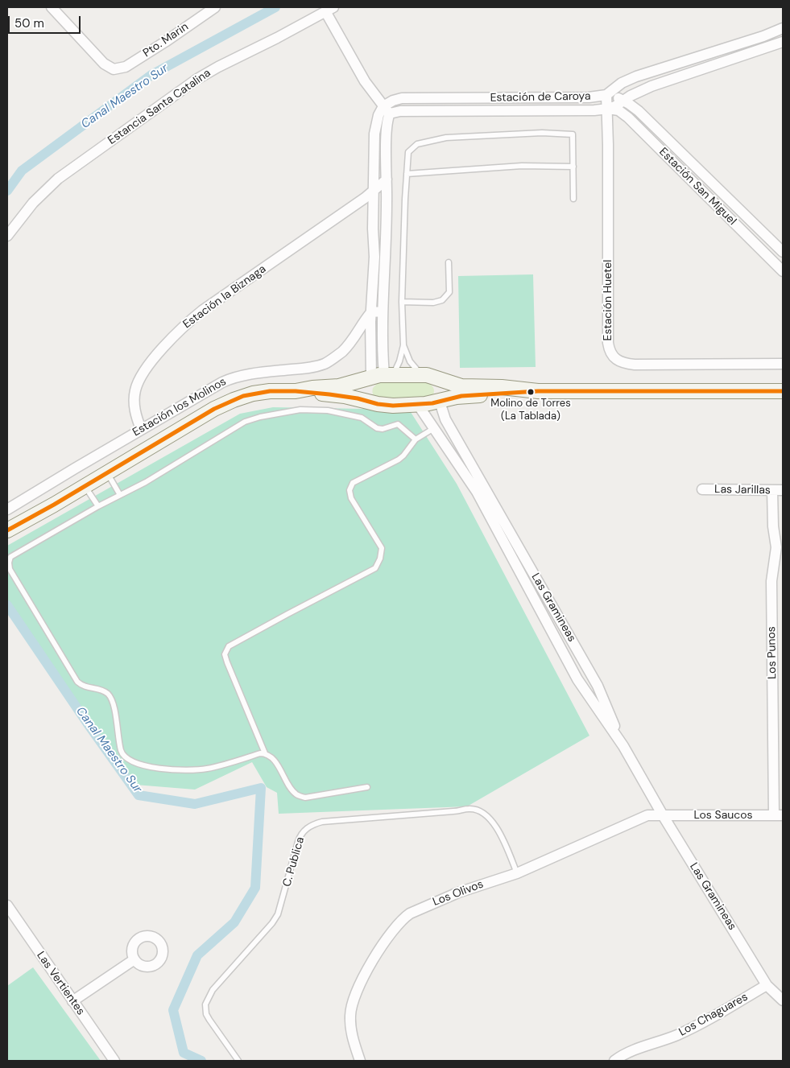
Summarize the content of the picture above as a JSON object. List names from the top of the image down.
{
  "streets": {
    "street": [
      "Pto. Marin",
      "Estación de Caroya",
      "Estancia Santa Catalina",
      "Estación San Miguel",
      "Estación la Biznaga",
      "Estación Huetel",
      "Estación los Molinos",
      "Las Jarillas",
      "Las Gramineas",
      "Los Punos",
      "Los Saucos",
      "Los Olivos",
      "Las Vertientes",
      "Los Chaguares"
    ],
    "lane": ["C. Publica"]
  },
  "crossings": [
    ["Estación de Caroya", "Estación San Miguel"],
    ["Estación de Caroya", "Estación Huetel"],
    ["Estación San Miguel", "Estación Huetel"],
    ["Estación la Biznaga", "Estación los Molinos"],
    ["Las Jarillas", "Los Punos"],
    ["Las Gramineas", "Los Saucos"],
    ["Las Gramineas", "Los Olivos"],
    ["Las Gramineas", "Los Chaguares"],
    ["Los Punos", "Los Saucos"],
    ["Los Saucos", "Los Olivos"],
    ["C. Publica", "Los Olivos"]
  ],
  "water": ["Canal Maestro Sur"],
  "places": ["Molino de Torres (La Tablada)"],
  "scale_bar": "50 m"
}
